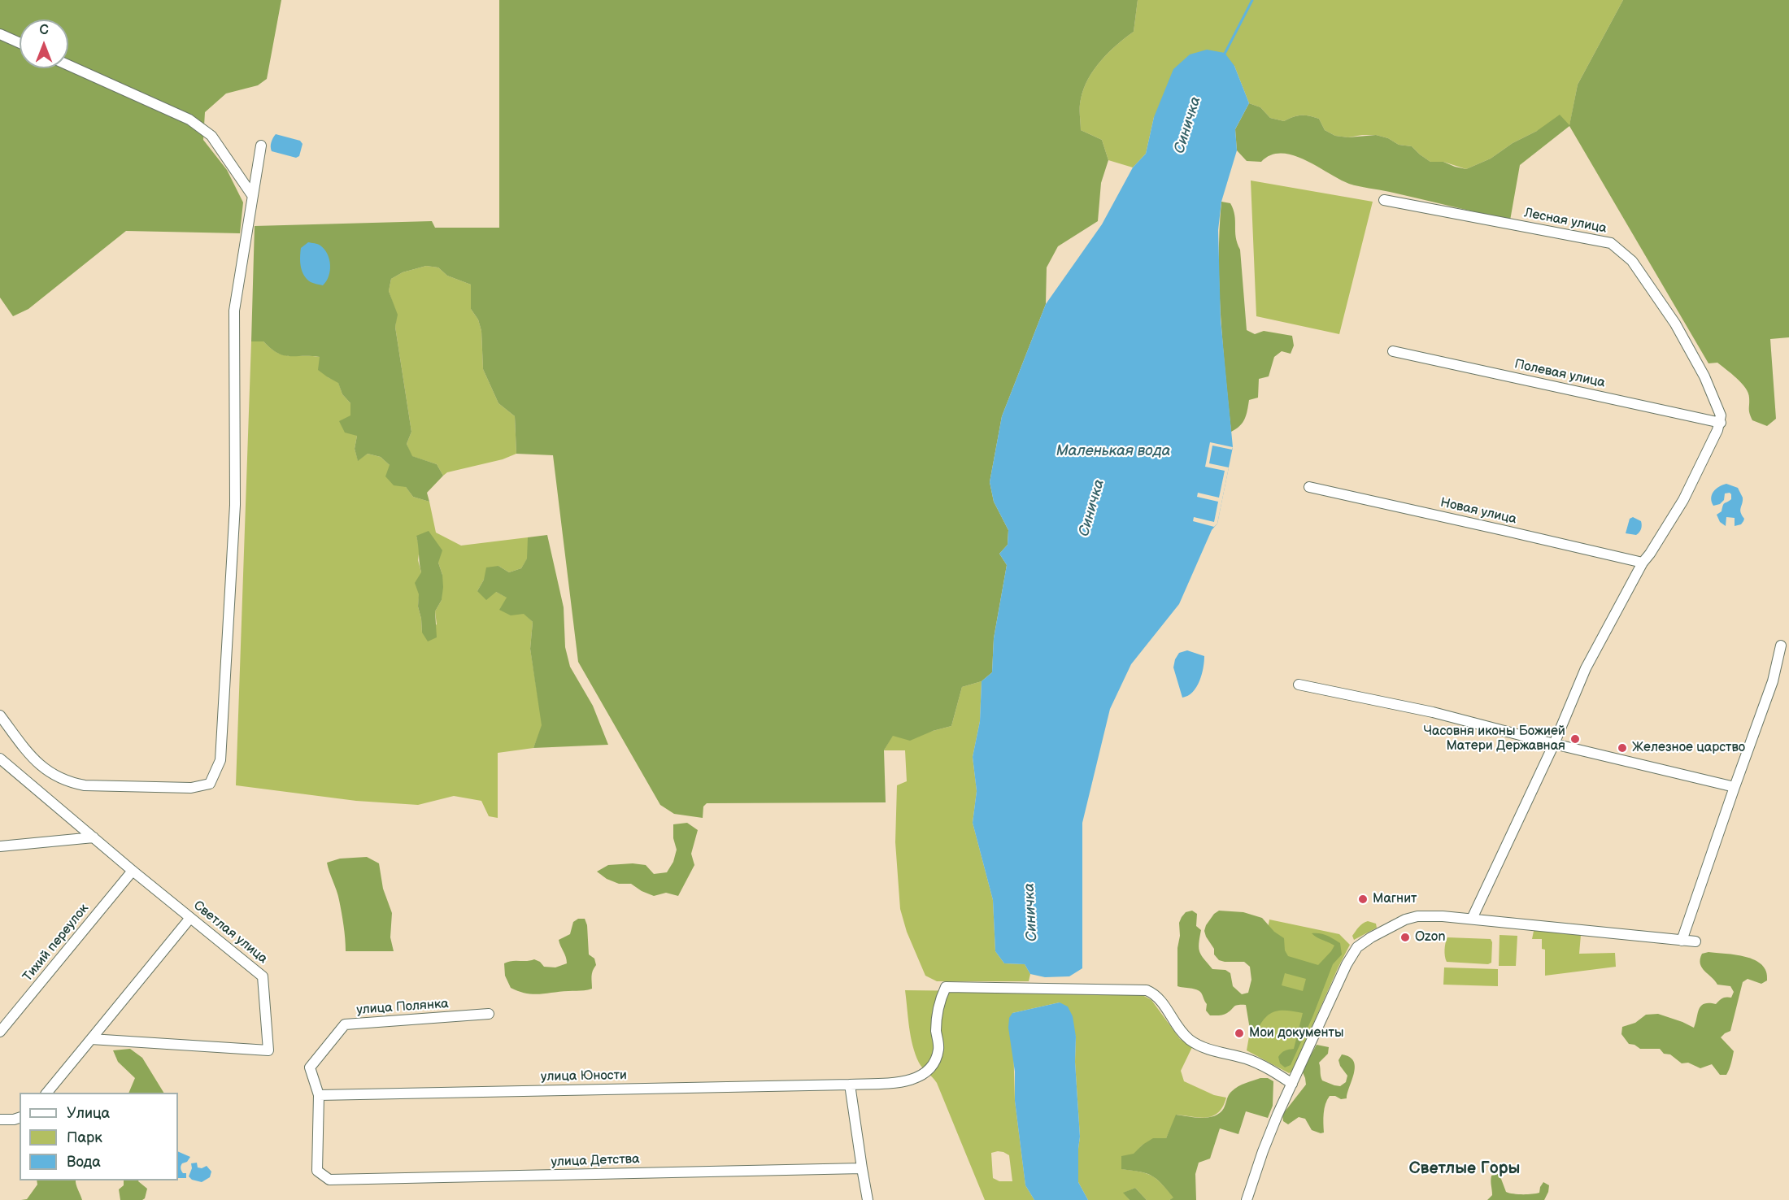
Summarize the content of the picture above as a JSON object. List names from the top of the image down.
{
  "streets": {
    "street": [
      "Лесная улица",
      "Полевая улица",
      "Новая улица",
      "Светлая улица",
      "Тихий переулок",
      "улица Полянка",
      "улица Юности",
      "улица Детства"
    ]
  },
  "crossings": [
    ["Лесная улица", "Полевая улица"],
    ["Светлая улица", "Тихий переулок"],
    ["улица Полянка", "улица Юности"],
    ["улица Полянка", "улица Детства"],
    ["улица Юности", "улица Детства"]
  ],
  "districts": ["Светлые Горы"],
  "water": ["Синичка", "Маленькая вода"],
  "places": [
    "Часовня иконы Божией Матери Державная",
    "Железное царство",
    "Магнит",
    "Ozon",
    "Мои документы"
  ],
  "legend": ["Улица", "Парк", "Вода"],
  "north": "top"
}
